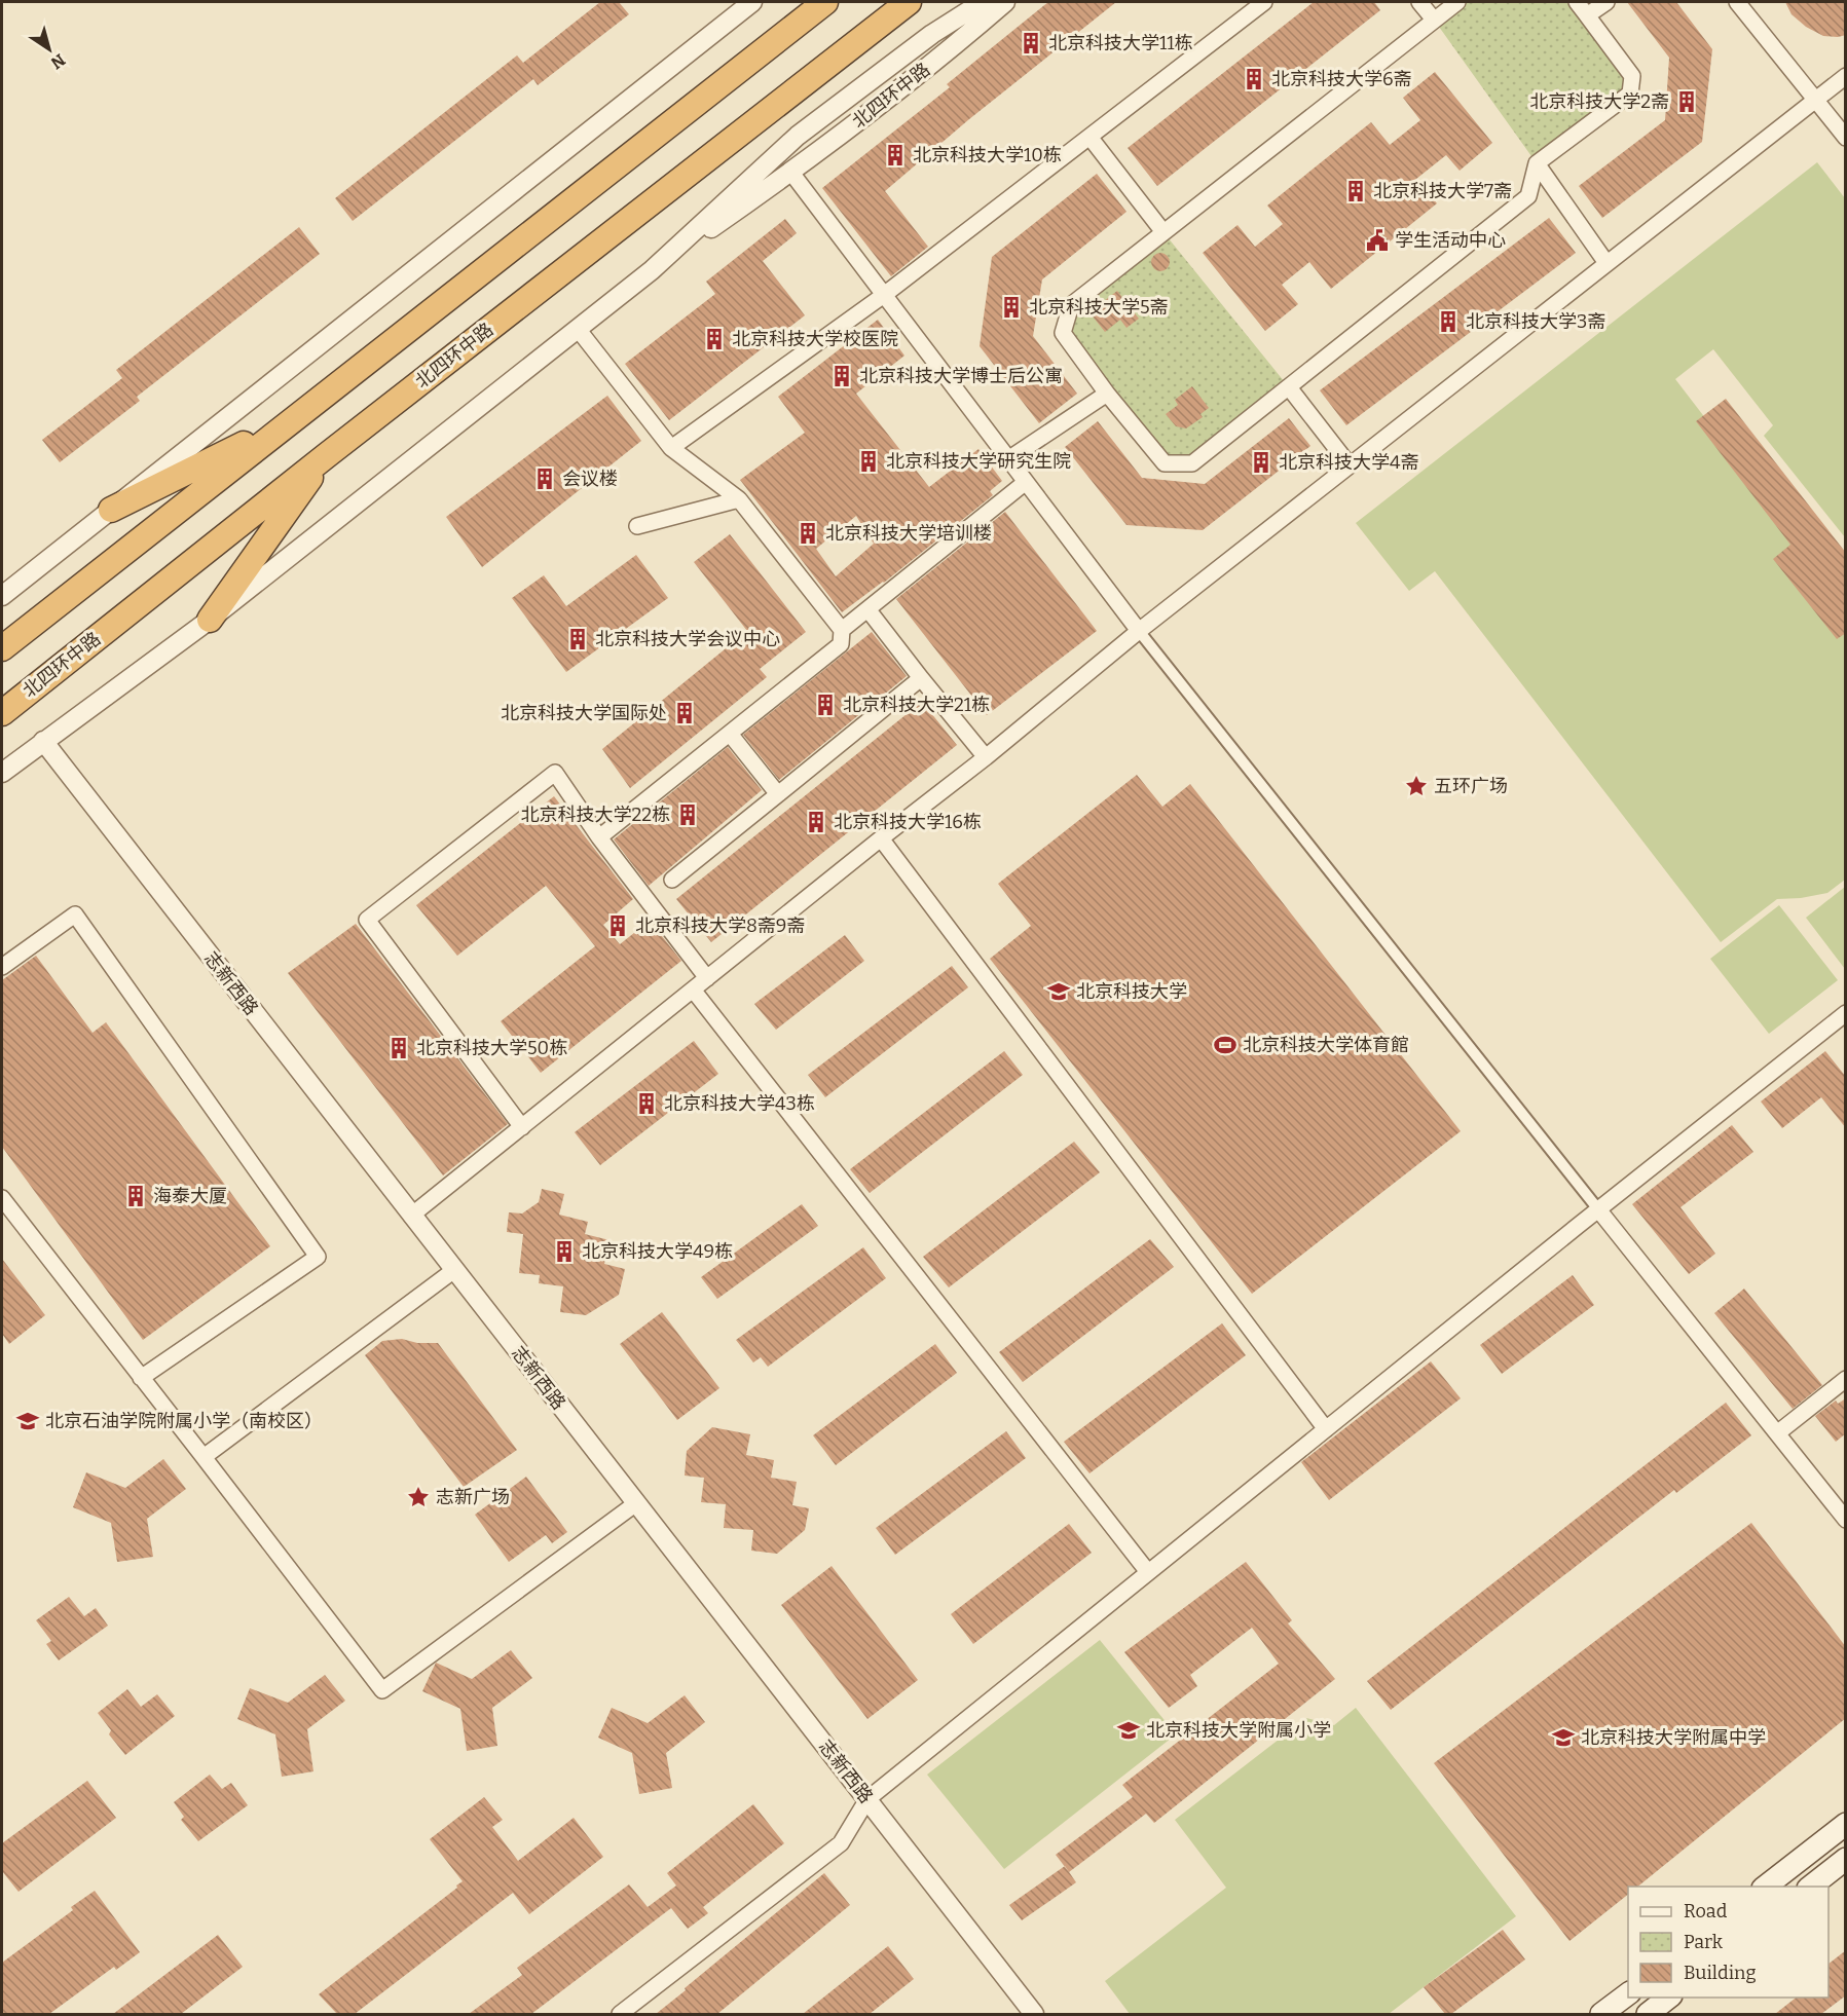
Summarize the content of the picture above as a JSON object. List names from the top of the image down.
{
  "streets": {
    "highway": ["北四环中路"],
    "street": ["志新西路"]
  },
  "crossings": [
    ["北四环中路", "志新西路"]
  ],
  "places": {
    "building": [
      "北京科技大学11栋",
      "北京科技大学6斋",
      "北京科技大学2斋",
      "北京科技大学10栋",
      "北京科技大学7斋",
      "北京科技大学5斋",
      "北京科技大学3斋",
      "北京科技大学校医院",
      "北京科技大学博士后公寓",
      "北京科技大学研究生院",
      "北京科技大学4斋",
      "会议楼",
      "北京科技大学培训楼",
      "北京科技大学会议中心",
      "北京科技大学21栋",
      "北京科技大学国际处",
      "北京科技大学22栋",
      "北京科技大学16栋",
      "北京科技大学8斋9斋",
      "北京科技大学50栋",
      "北京科技大学43栋",
      "海泰大厦",
      "北京科技大学49栋"
    ],
    "public building": ["学生活动中心"],
    "place": ["五环广场", "志新广场"],
    "school or university": [
      "北京科技大学",
      "北京石油学院附属小学（南校区）",
      "北京科技大学附属小学",
      "北京科技大学附属中学"
    ],
    "sports": ["北京科技大学体育館"]
  },
  "legend": ["Road", "Park", "Building"],
  "north": "bottom right"
}
